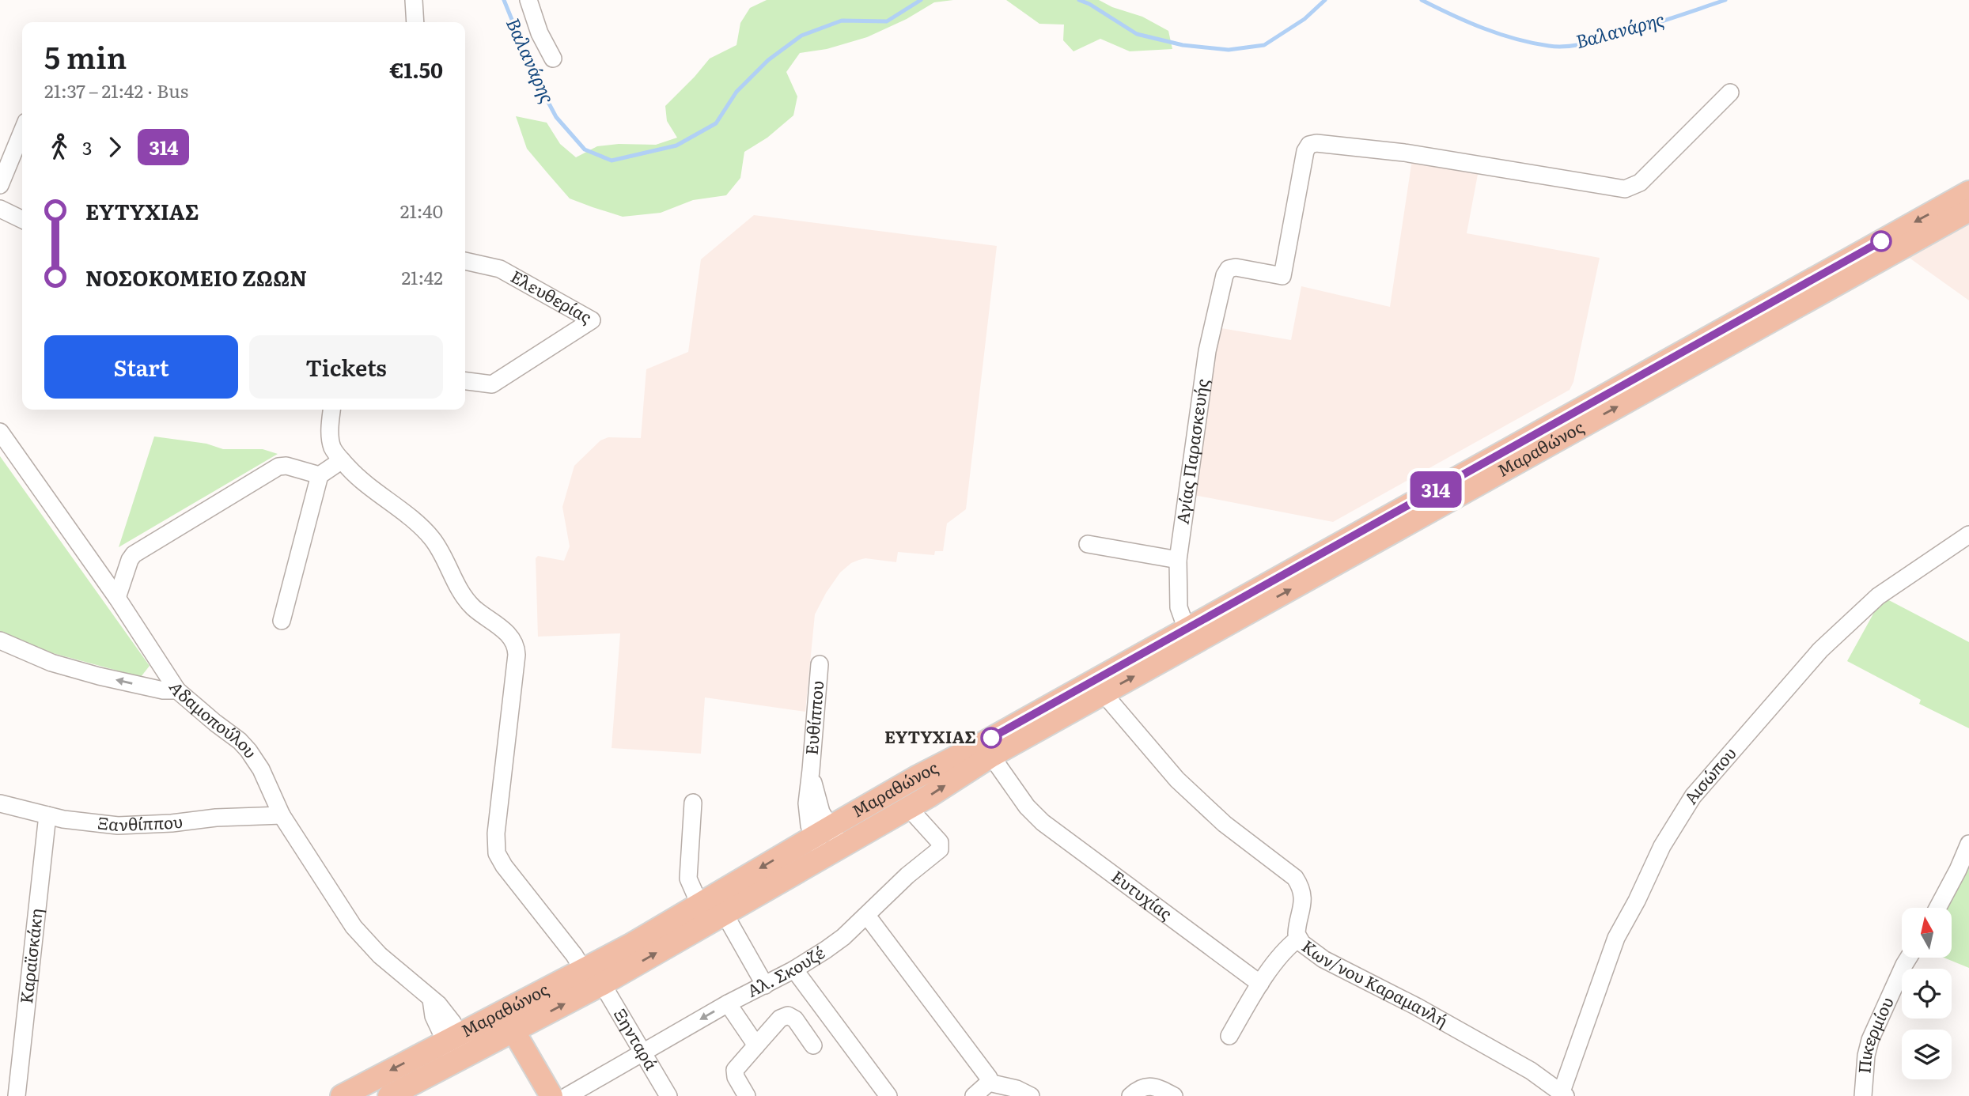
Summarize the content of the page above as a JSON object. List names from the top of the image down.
{
  "streets": {
    "main road": ["Μαραθώνος"],
    "street": [
      "Ελευθερίας",
      "Αγίας Παρασκευής",
      "Ευθίππου",
      "Αδαμοπούλου",
      "Αισώπου",
      "Ξανθίππου",
      "Ευτυχίας",
      "Καραϊσκάκη",
      "Αλ. Σκουζέ",
      "Κων/νου Καραμανλή",
      "Πικερμίου",
      "Ξηνταρά"
    ]
  },
  "crossings": [
    ["Μαραθώνος", "Αγίας Παρασκευής"],
    ["Μαραθώνος", "Ευθίππου"],
    ["Μαραθώνος", "Αδαμοπούλου"],
    ["Μαραθώνος", "Ευτυχίας"],
    ["Μαραθώνος", "Αλ. Σκουζέ"],
    ["Μαραθώνος", "Κων/νου Καραμανλή"],
    ["Μαραθώνος", "Ξηνταρά"],
    ["Αδαμοπούλου", "Ξανθίππου"],
    ["Αισώπου", "Κων/νου Καραμανλή"],
    ["Ξανθίππου", "Καραϊσκάκη"],
    ["Αλ. Σκουζέ", "Ξηνταρά"]
  ],
  "water": ["Βαλανάρης"],
  "places": ["ΕΥΤΥΧΙΑΣ"],
  "lines": ["bus line 314"],
  "north": "top",
  "page": {
    "on_map": "314",
    "heading": ["5 min", "21:37 – 21:42 · Bus", "€1.50"],
    "legs": ["3", "314"],
    "list": [
      {
        "name": "ΕΥΤΥΧΙΑΣ",
        "value": "21:40"
      },
      {
        "name": "ΝΟΣΟΚΟΜΕΙΟ ΖΩΩΝ",
        "value": "21:42"
      }
    ],
    "buttons": ["Start", "Tickets"]
  }
}
